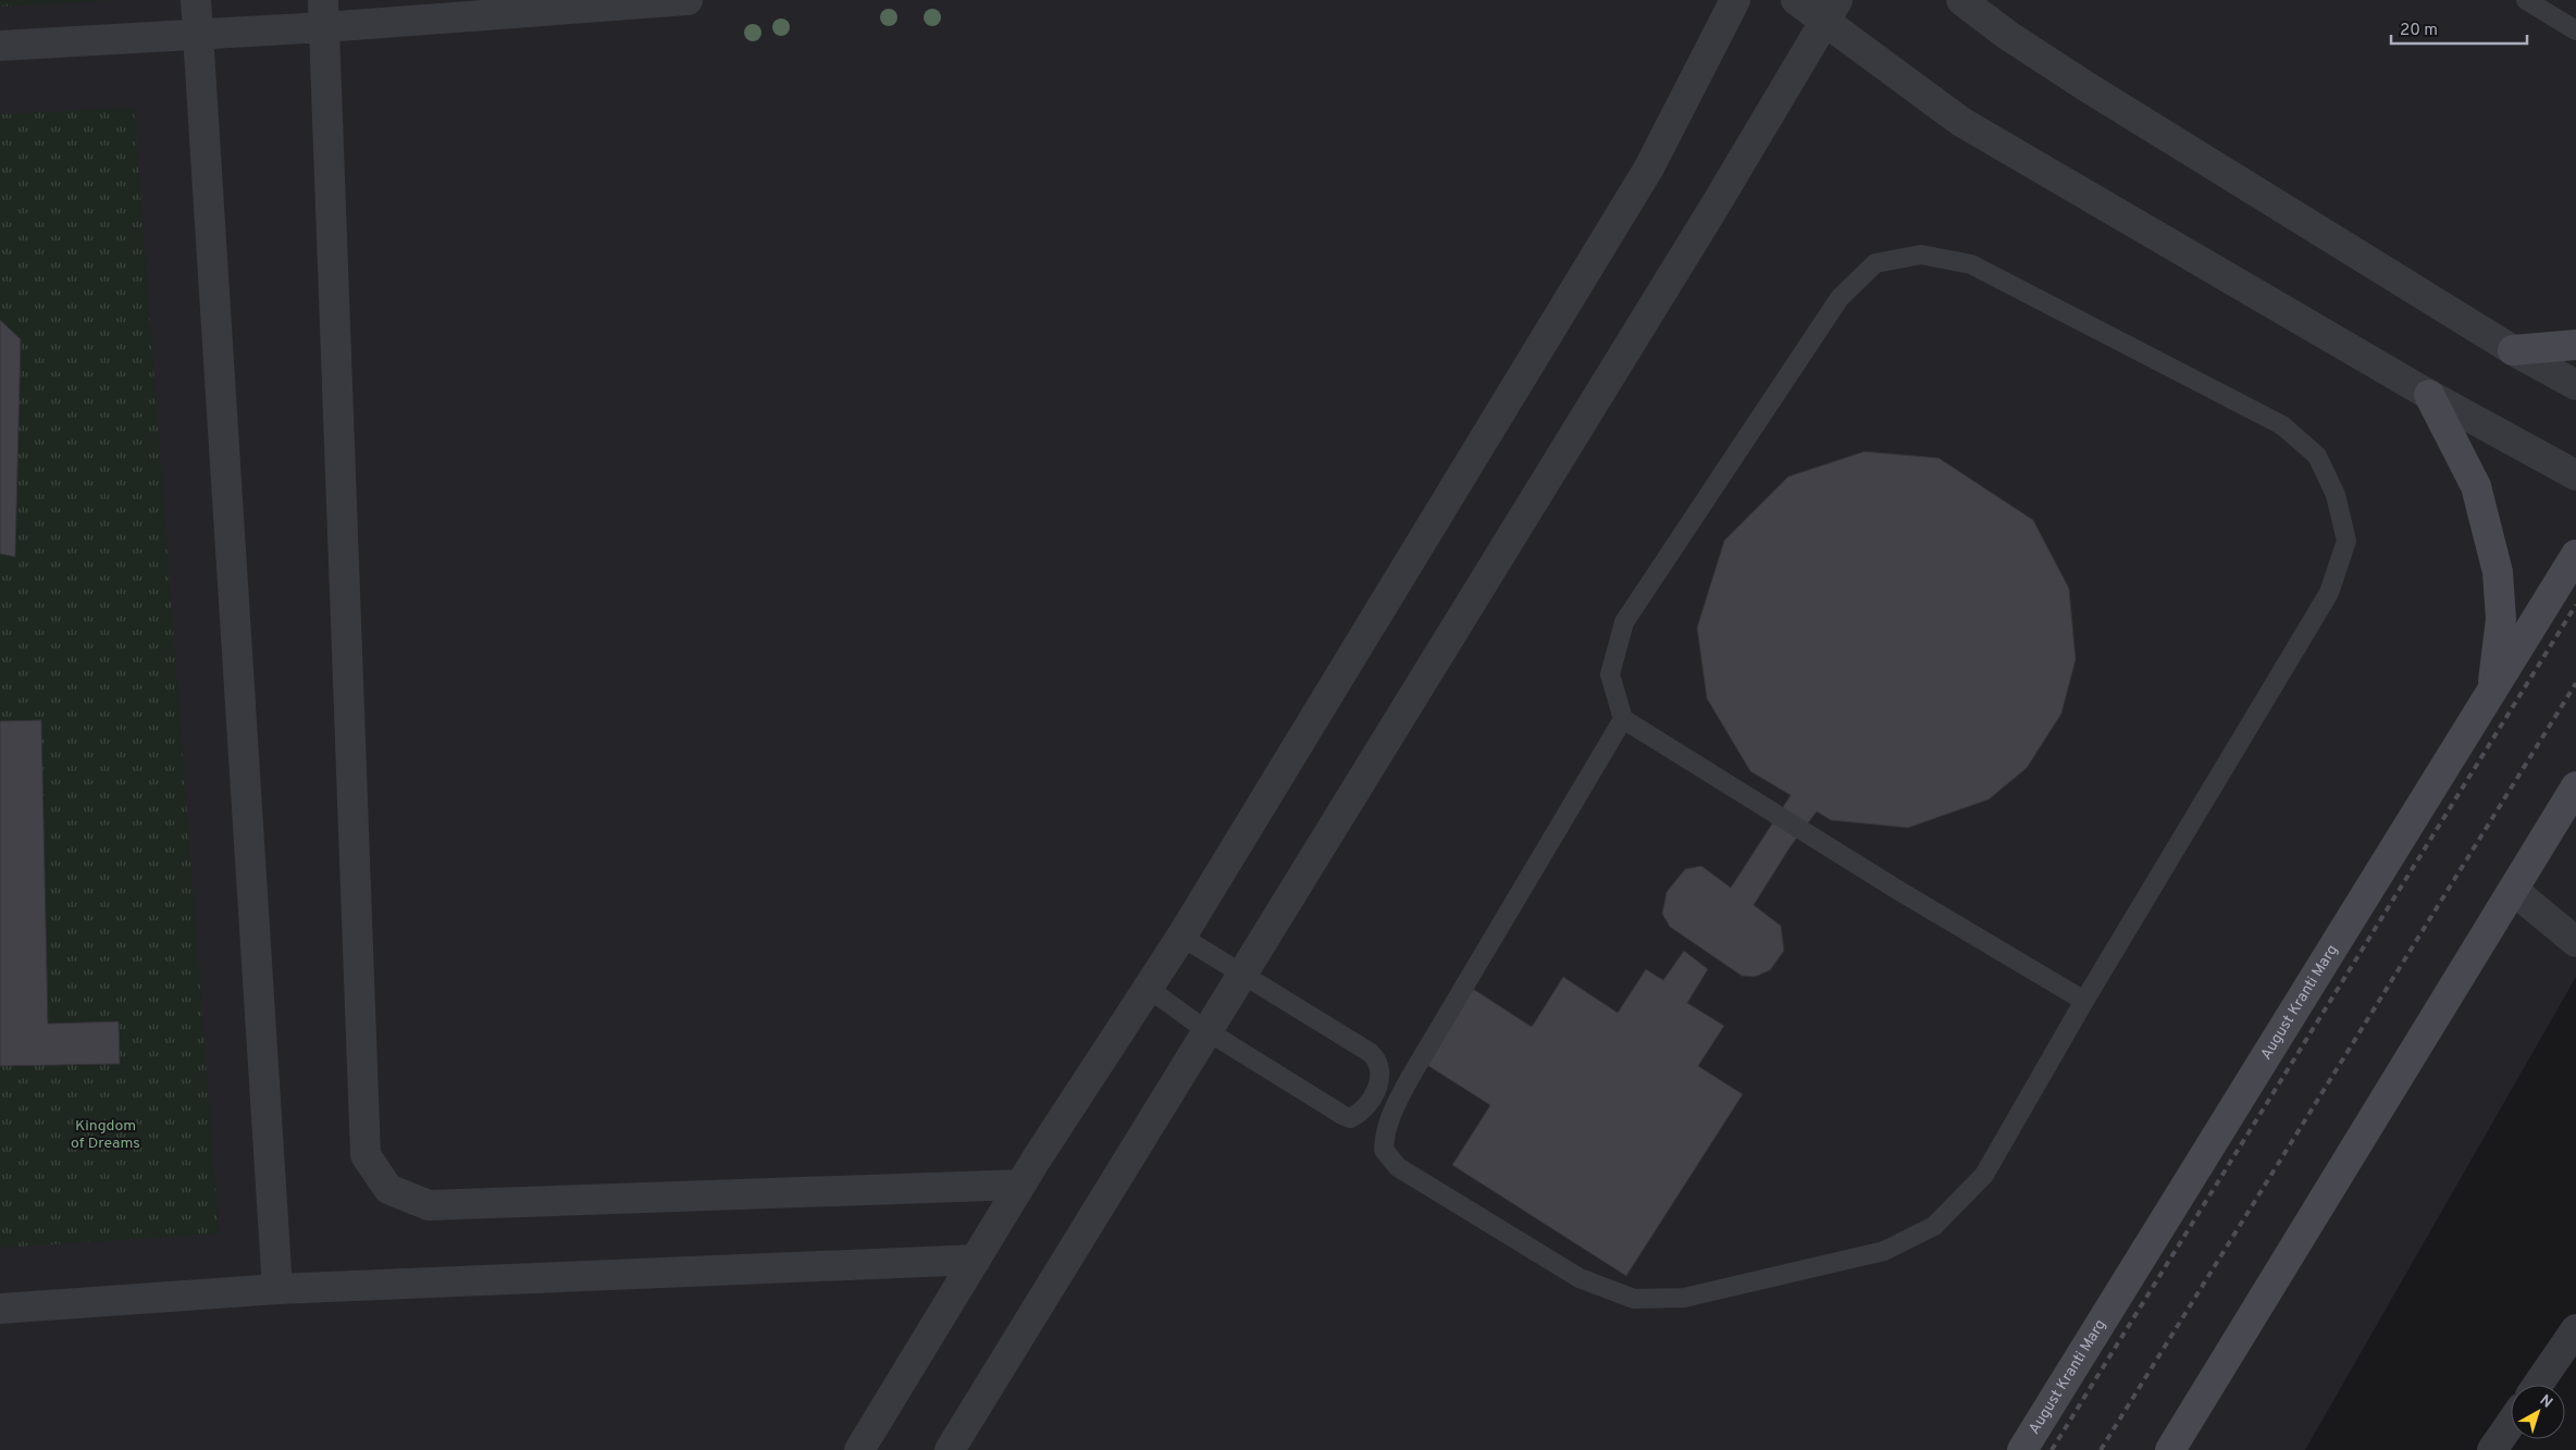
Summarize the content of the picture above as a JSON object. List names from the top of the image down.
{
  "streets": {
    "main road": ["August Kranti Marg"]
  },
  "parks": ["Kingdom of Dreams"],
  "scale_bar": "20 m",
  "north": "top right"
}
